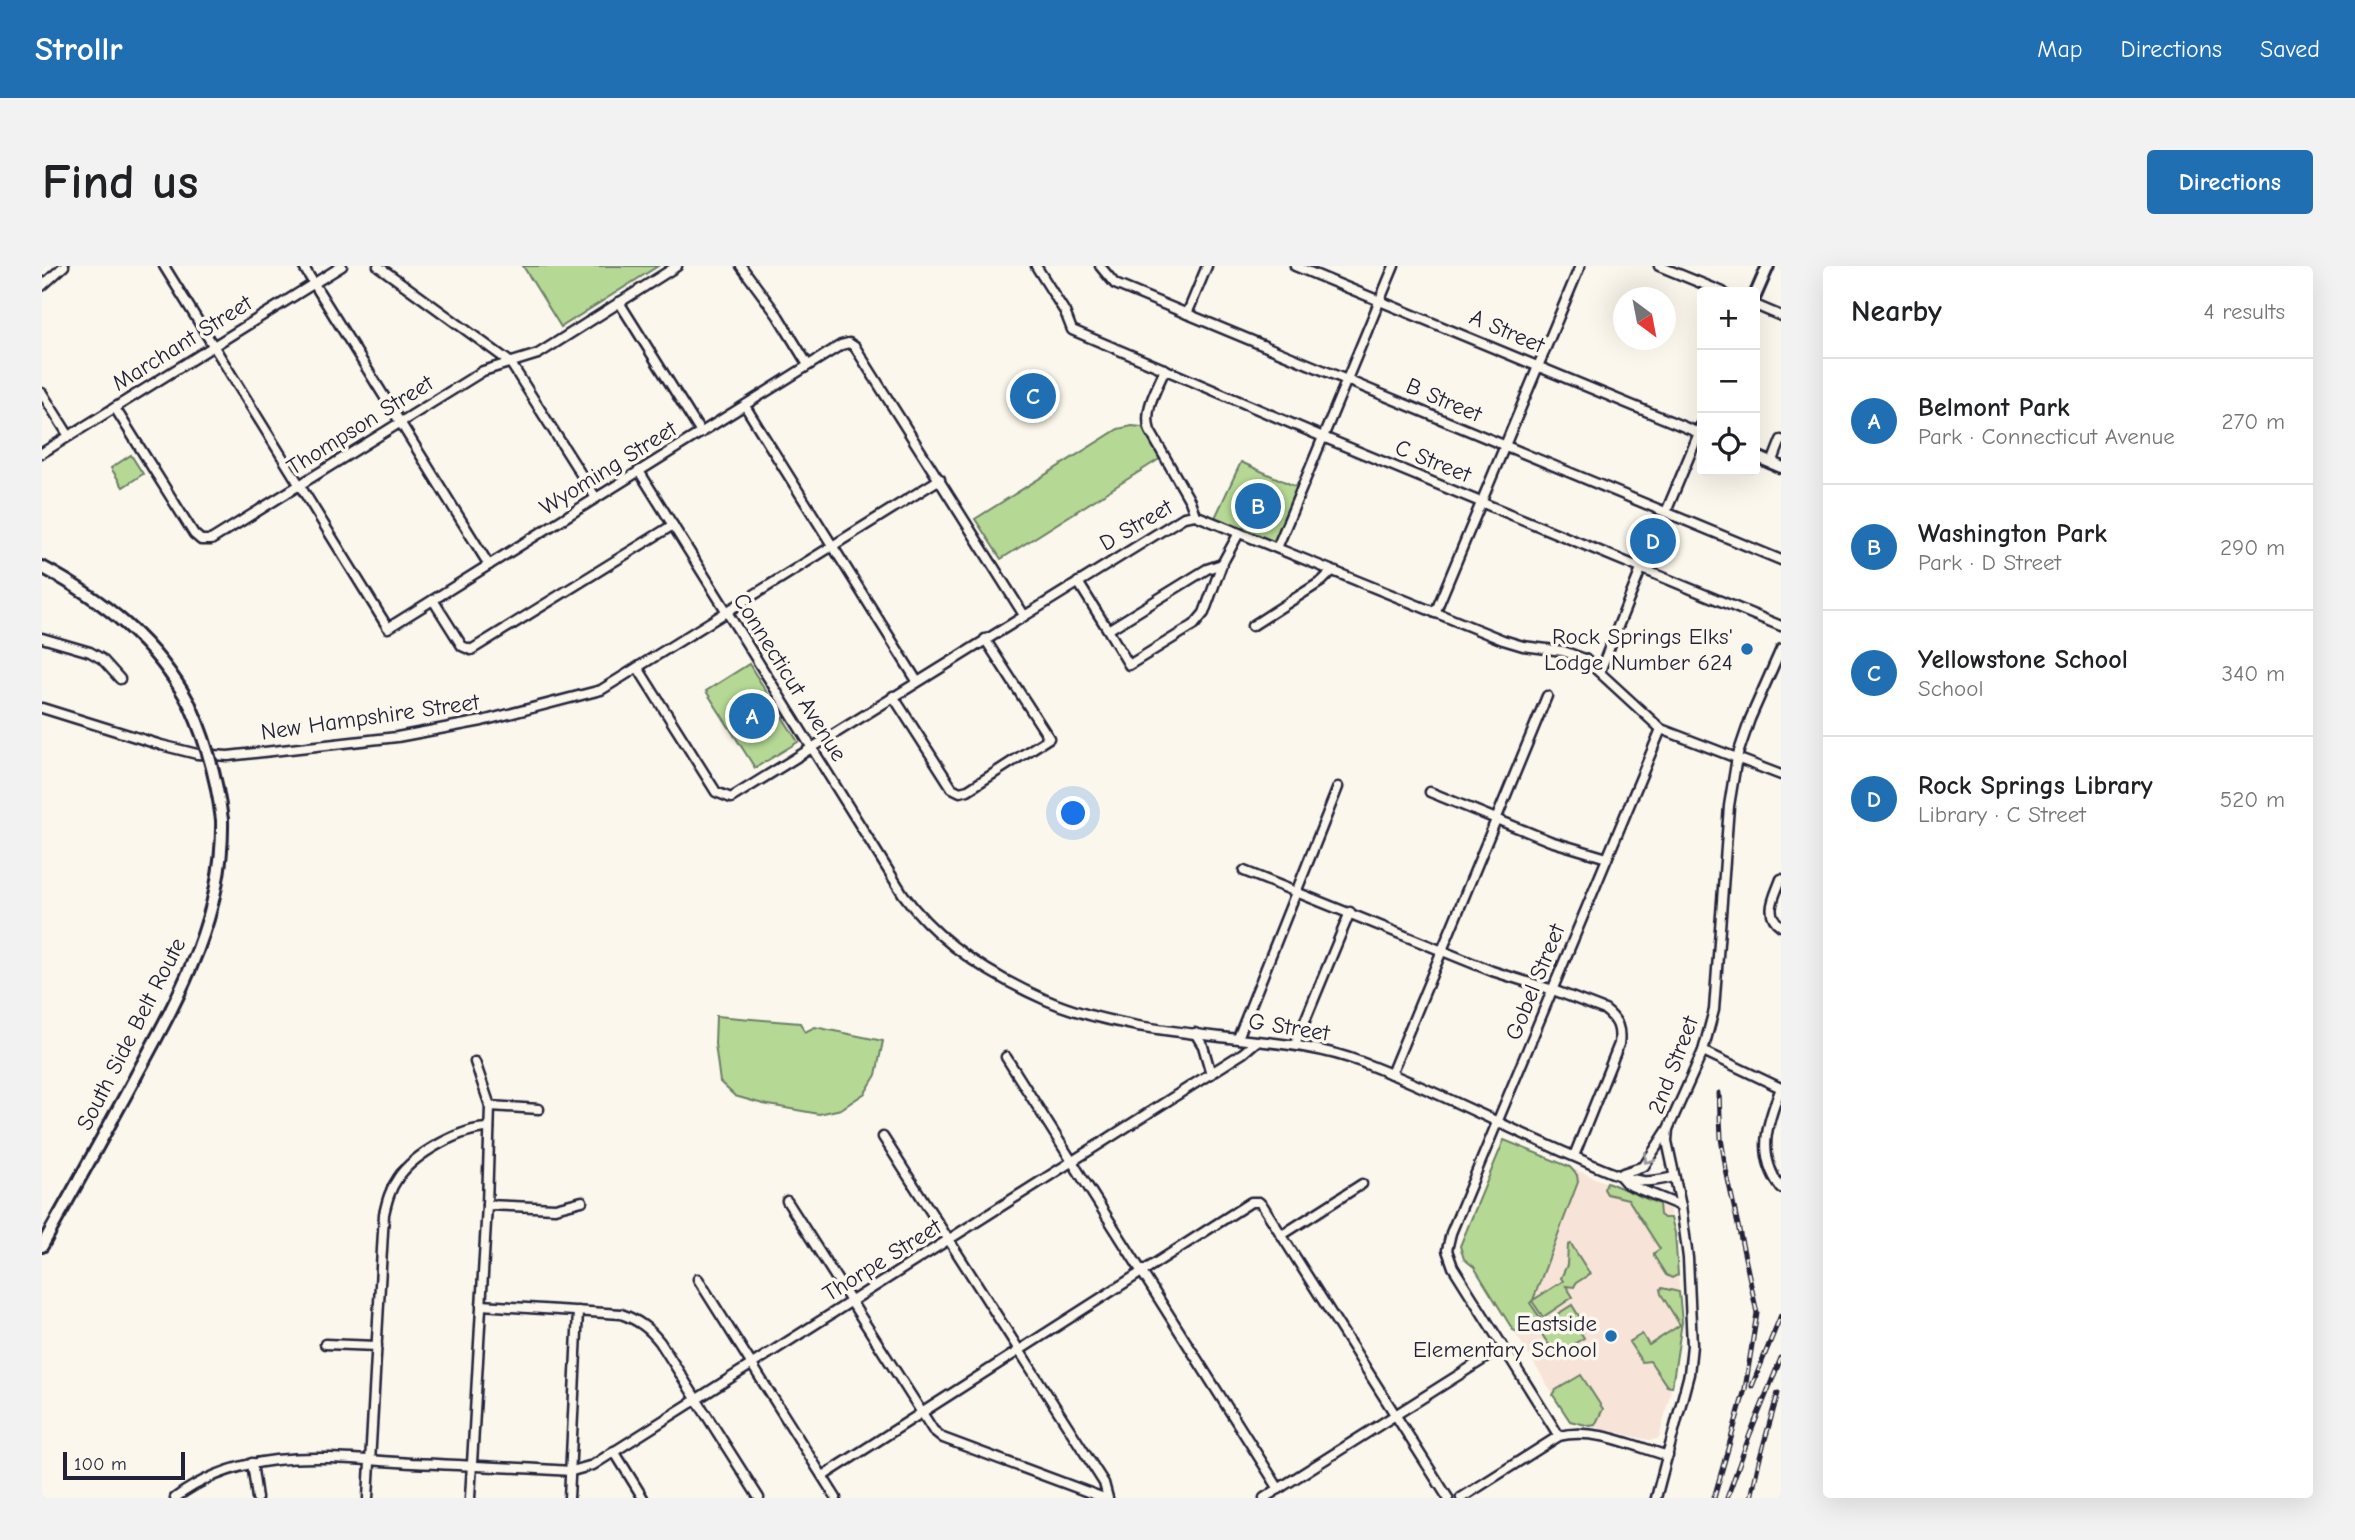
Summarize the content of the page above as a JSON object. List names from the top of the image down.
{
  "streets": {
    "main road": ["South Side Belt Route"],
    "street": [
      "A Street",
      "Marchant Street",
      "B Street",
      "Thompson Street",
      "C Street",
      "Wyoming Street",
      "D Street",
      "Connecticut Avenue",
      "New Hampshire Street",
      "Gobel Street",
      "G Street",
      "2nd Street",
      "Thorpe Street"
    ]
  },
  "crossings": [
    ["Marchant Street", "Thompson Street"],
    ["Thompson Street", "Wyoming Street"],
    ["Wyoming Street", "Connecticut Avenue"],
    ["Wyoming Street", "New Hampshire Street"],
    ["D Street", "Connecticut Avenue"],
    ["D Street", "New Hampshire Street"],
    ["D Street", "Gobel Street"],
    ["D Street", "2nd Street"],
    ["Connecticut Avenue", "New Hampshire Street"],
    ["Connecticut Avenue", "G Street"],
    ["Gobel Street", "G Street"],
    ["G Street", "2nd Street"],
    ["G Street", "Thorpe Street"]
  ],
  "places": ["Rock Springs Elks' Lodge Number 624", "Eastside Elementary School"],
  "scale_bar": "100 m",
  "north": "bottom right",
  "page": {
    "header": "Strollr",
    "nav": ["Map", "Directions", "Saved"],
    "buttons": "Directions",
    "title": "Find us",
    "heading": ["Nearby", "4 results"],
    "map_buttons": ["+", "−"],
    "list": [
      {
        "mark": "A",
        "name": "Belmont Park",
        "note": "Park · Connecticut Avenue",
        "value": "270 m"
      },
      {
        "mark": "B",
        "name": "Washington Park",
        "note": "Park · D Street",
        "value": "290 m"
      },
      {
        "mark": "C",
        "name": "Yellowstone School",
        "note": "School",
        "value": "340 m"
      },
      {
        "mark": "D",
        "name": "Rock Springs Library",
        "note": "Library · C Street",
        "value": "520 m"
      }
    ],
    "pins": [
      "C",
      "B",
      "D",
      "A"
    ],
    "scale": "100 m"
  }
}
